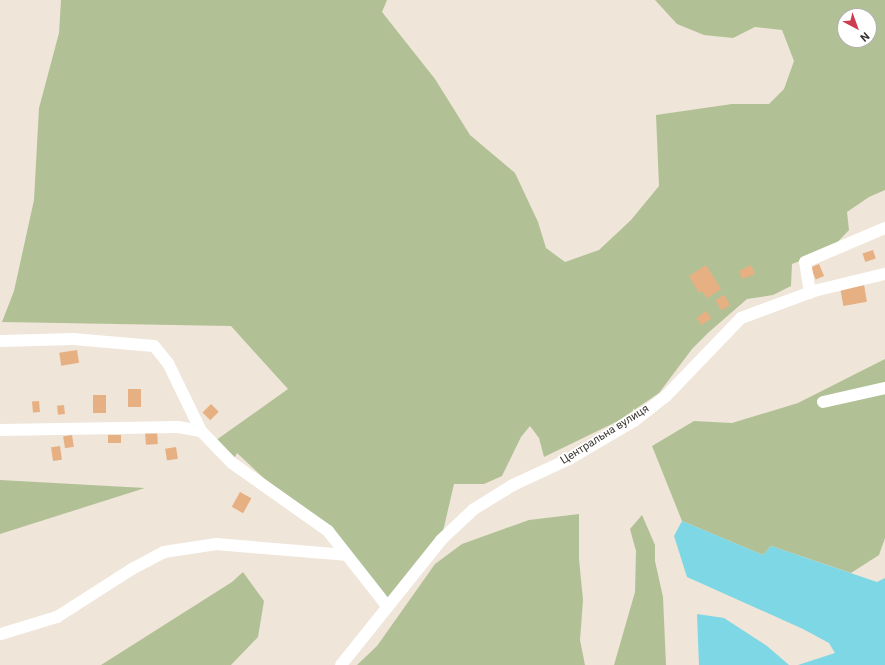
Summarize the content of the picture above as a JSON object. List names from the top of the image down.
{
  "streets": {
    "street": ["Центральна вулиця"]
  },
  "north": "bottom right"
}
